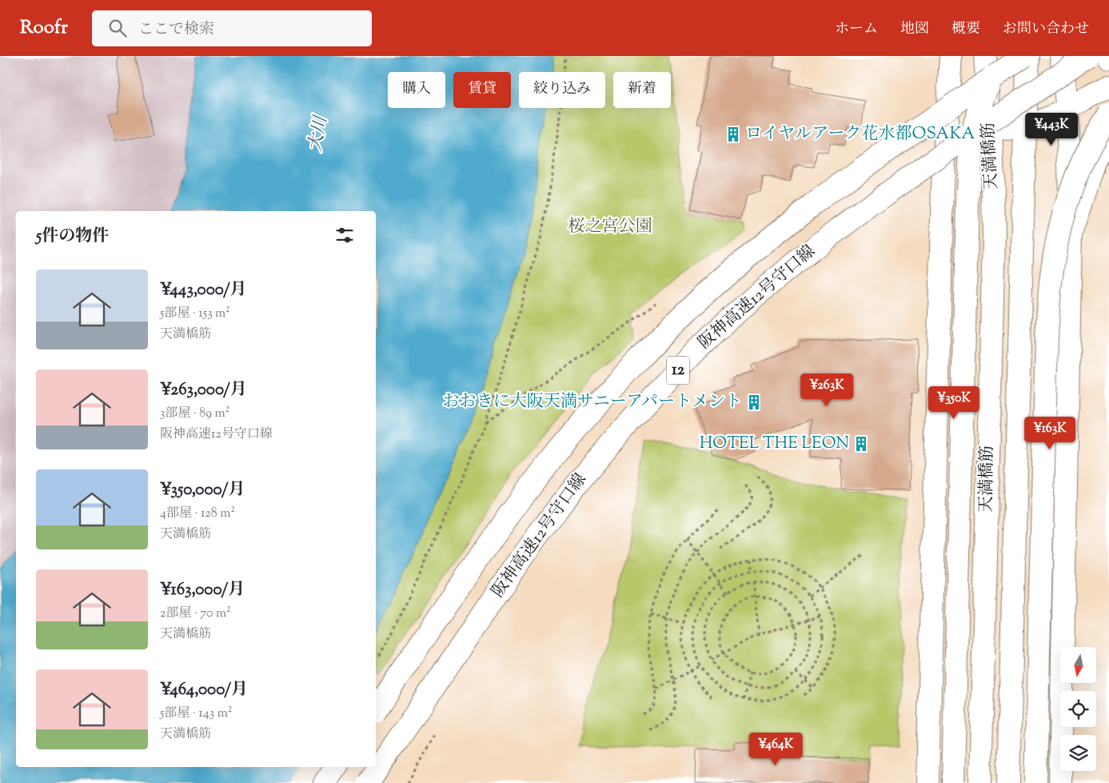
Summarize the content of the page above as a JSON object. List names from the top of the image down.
{
  "streets": {
    "main road": ["天満橋筋", "阪神高速12号守口線", "12"]
  },
  "water": ["大川"],
  "parks": ["桜之宮公園"],
  "places": {
    "building": ["ロイヤルアーク花水都OSAKA", "おおきに大阪天満サニーアパートメント", "HOTEL THE LEON"]
  },
  "north": "bottom",
  "page": {
    "header": "Roofr",
    "search": "ここで検索",
    "nav": [
      "ホーム",
      "地図",
      "概要",
      "お問い合わせ"
    ],
    "chip": [
      "購入",
      "賃貸",
      "絞り込み",
      "新着"
    ],
    "price": [
      "¥443K",
      "¥263K",
      "¥350K",
      "¥163K",
      "¥464K"
    ],
    "heading": "5件の物件",
    "list": [
      {
        "name": "¥443,000/月",
        "note": "5部屋 · 153 m² · 天満橋筋"
      },
      {
        "name": "¥263,000/月",
        "note": "3部屋 · 89 m² · 阪神高速12号守口線"
      },
      {
        "name": "¥350,000/月",
        "note": "4部屋 · 128 m² · 天満橋筋"
      },
      {
        "name": "¥163,000/月",
        "note": "2部屋 · 70 m² · 天満橋筋"
      },
      {
        "name": "¥464,000/月",
        "note": "5部屋 · 143 m² · 天満橋筋"
      }
    ]
  }
}
